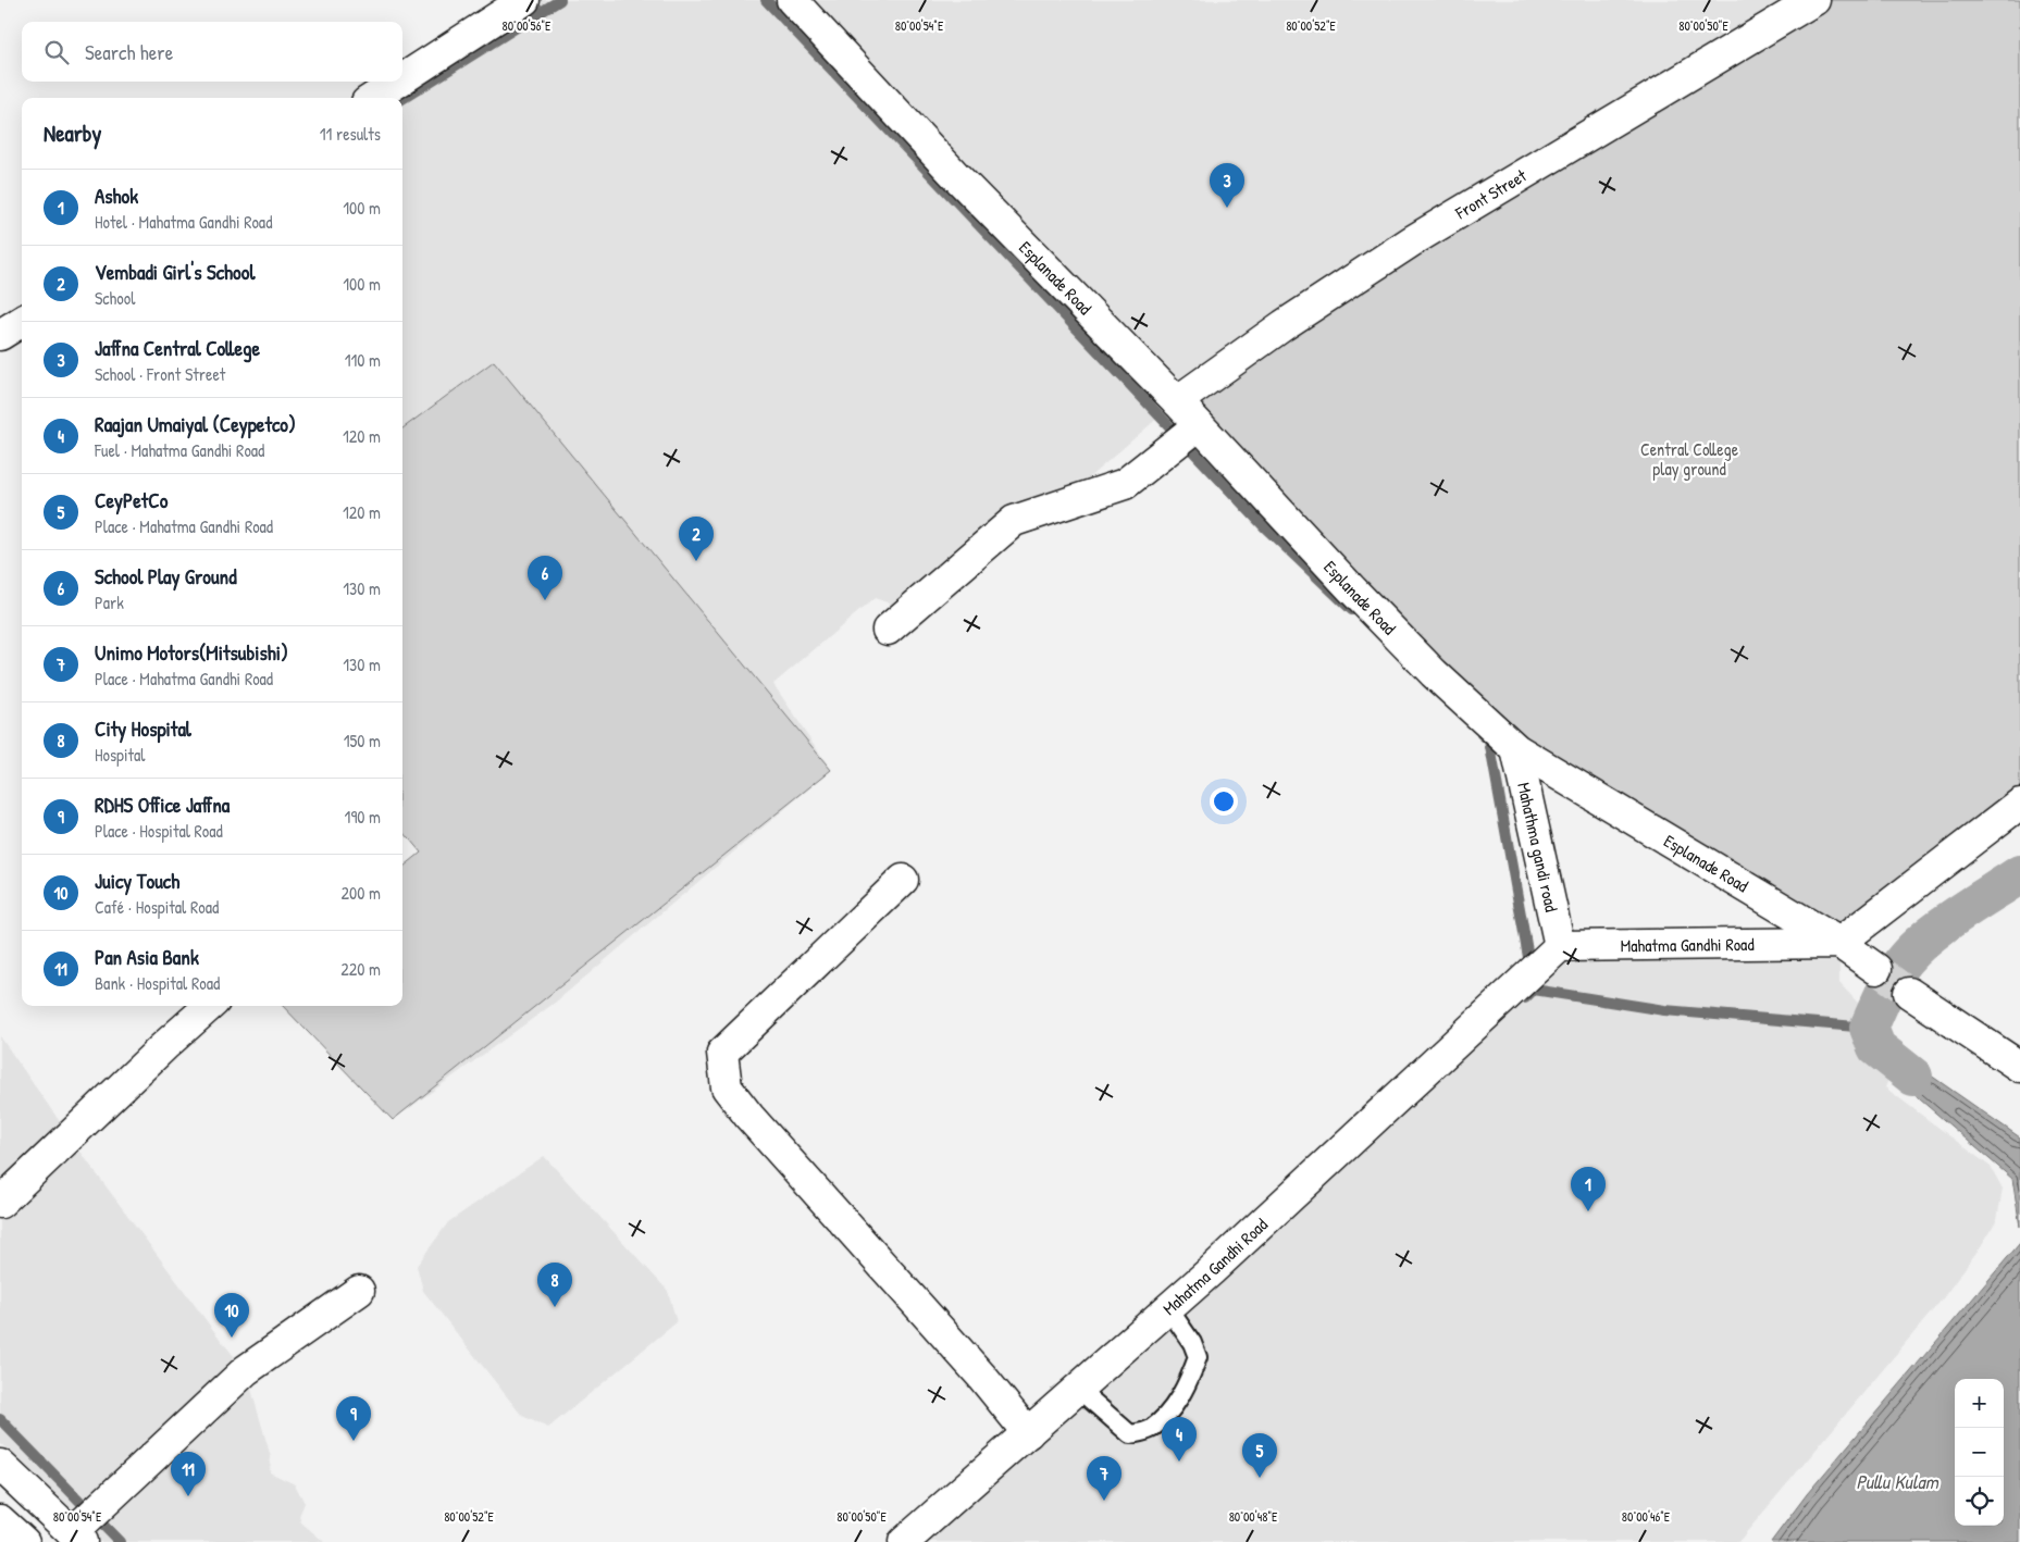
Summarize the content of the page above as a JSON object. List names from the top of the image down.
{
  "streets": {
    "street": [
      "Front Street",
      "Esplanade Road",
      "Mahathma gandi road",
      "Mahatma Gandhi Road"
    ]
  },
  "crossings": [
    ["Front Street", "Esplanade Road"],
    ["Esplanade Road", "Mahathma gandi road"],
    ["Esplanade Road", "Mahatma Gandhi Road"],
    ["Mahathma gandi road", "Mahatma Gandhi Road"]
  ],
  "water": ["Pullu Kulam"],
  "parks": ["Central College play ground"],
  "page": {
    "search": "Search here",
    "heading": ["Nearby", "11 results"],
    "pins": [
      "3",
      "2",
      "6",
      "1",
      "8",
      "10",
      "9",
      "4",
      "5",
      "11",
      "7"
    ],
    "list": [
      {
        "mark": "1",
        "name": "Ashok",
        "note": "Hotel · Mahatma Gandhi Road",
        "value": "100 m"
      },
      {
        "mark": "2",
        "name": "Vembadi Girl's School",
        "note": "School",
        "value": "100 m"
      },
      {
        "mark": "3",
        "name": "Jaffna Central College",
        "note": "School · Front Street",
        "value": "110 m"
      },
      {
        "mark": "4",
        "name": "Raajan Umaiyal (Ceypetco)",
        "note": "Fuel · Mahatma Gandhi Road",
        "value": "120 m"
      },
      {
        "mark": "5",
        "name": "CeyPetCo",
        "note": "Place · Mahatma Gandhi Road",
        "value": "120 m"
      },
      {
        "mark": "6",
        "name": "School Play Ground",
        "note": "Park",
        "value": "130 m"
      },
      {
        "mark": "7",
        "name": "Unimo Motors(Mitsubishi)",
        "note": "Place · Mahatma Gandhi Road",
        "value": "130 m"
      },
      {
        "mark": "8",
        "name": "City Hospital",
        "note": "Hospital",
        "value": "150 m"
      },
      {
        "mark": "9",
        "name": "RDHS Office Jaffna",
        "note": "Place · Hospital Road",
        "value": "190 m"
      },
      {
        "mark": "10",
        "name": "Juicy Touch",
        "note": "Café · Hospital Road",
        "value": "200 m"
      },
      {
        "mark": "11",
        "name": "Pan Asia Bank",
        "note": "Bank · Hospital Road",
        "value": "220 m"
      }
    ],
    "map_buttons": ["+", "−"]
  },
  "coordinates": [
    "80°00'56\"E",
    "80°00'54\"E",
    "80°00'52\"E",
    "80°00'50\"E",
    "80°00'48\"E",
    "80°00'46\"E"
  ]
}
